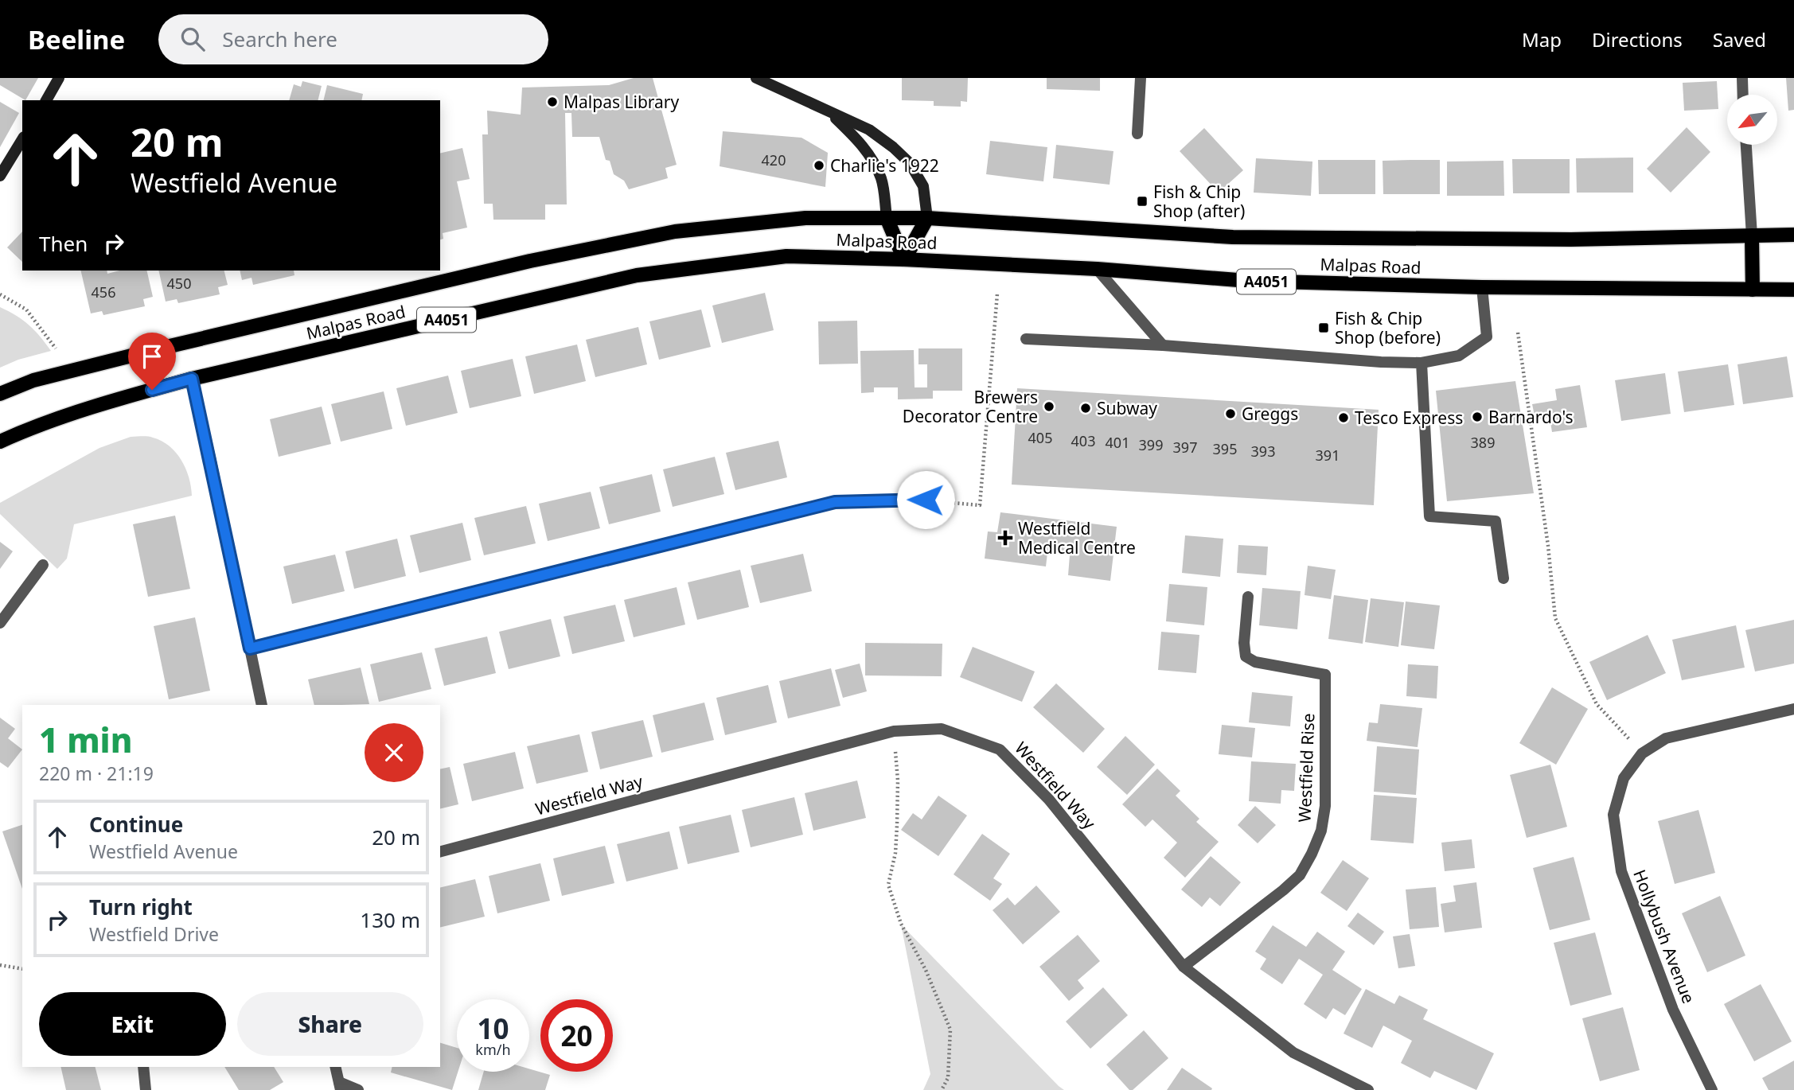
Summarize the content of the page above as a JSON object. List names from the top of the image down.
{
  "streets": {
    "main road": ["Malpas Road", "A4051"],
    "street": ["Westfield Rise", "Westfield Way", "Hollybush Avenue"]
  },
  "crossings": [
    ["Westfield Rise", "Westfield Way"]
  ],
  "places": {
    "other": [
      "Malpas Library",
      "Charlie's 1922",
      "Brewers Decorator Centre",
      "Subway",
      "Greggs",
      "Barnardo's",
      "Tesco Express"
    ],
    "transit": ["Fish & Chip Shop (after)", "Fish & Chip Shop (before)"],
    "health": ["Westfield Medical Centre"]
  },
  "house_numbers": [
    "420",
    "450",
    "456",
    "405",
    "403",
    "401",
    "389",
    "399",
    "397",
    "395",
    "393",
    "391"
  ],
  "north": "bottom left",
  "page": {
    "header": "Beeline",
    "search": "Search here",
    "nav": ["Map", "Directions", "Saved"],
    "turn": ["20 m", "Westfield Avenue"],
    "then": "Then",
    "heading": ["1 min", "220 m · 21:19"],
    "list": [
      {
        "name": "Continue",
        "note": "Westfield Avenue",
        "value": "20 m"
      },
      {
        "name": "Turn right",
        "note": "Westfield Drive",
        "value": "130 m"
      }
    ],
    "buttons": ["Exit", "Share"],
    "speed": "10 km/h",
    "limit": "20"
  }
}
